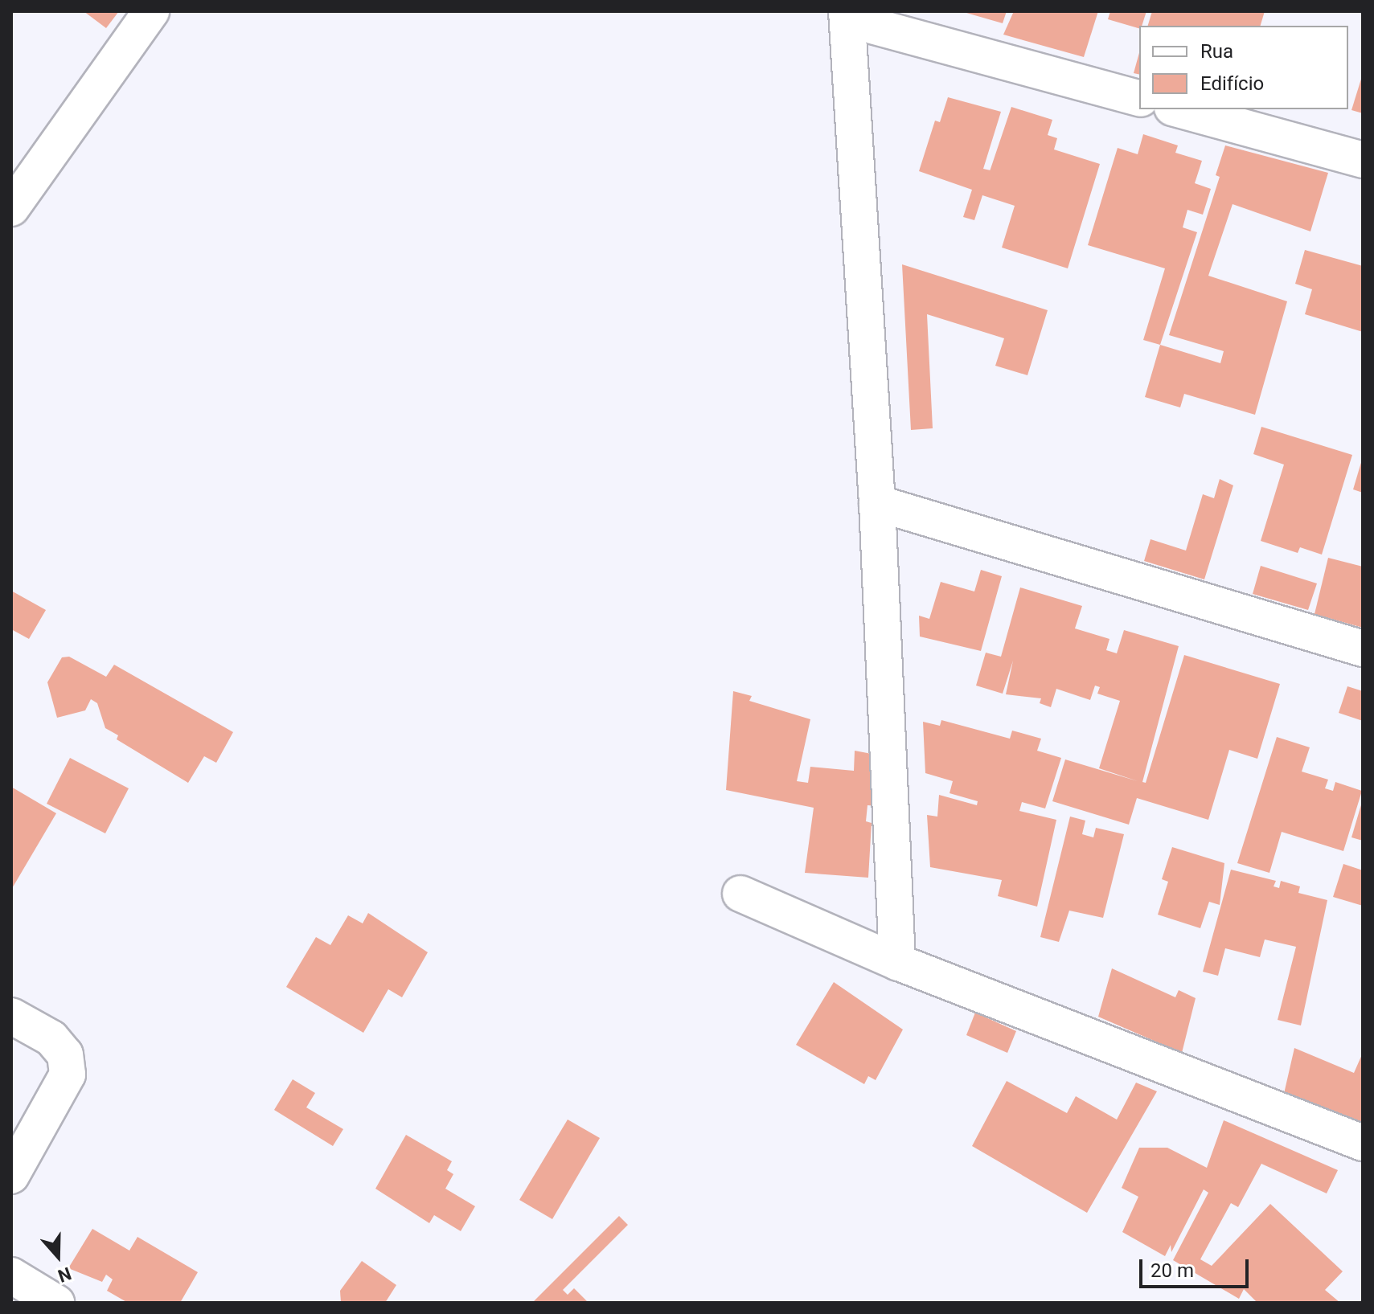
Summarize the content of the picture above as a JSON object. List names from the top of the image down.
{
  "legend": ["Rua", "Edifício"],
  "scale_bar": "20 m",
  "north": "bottom"
}
